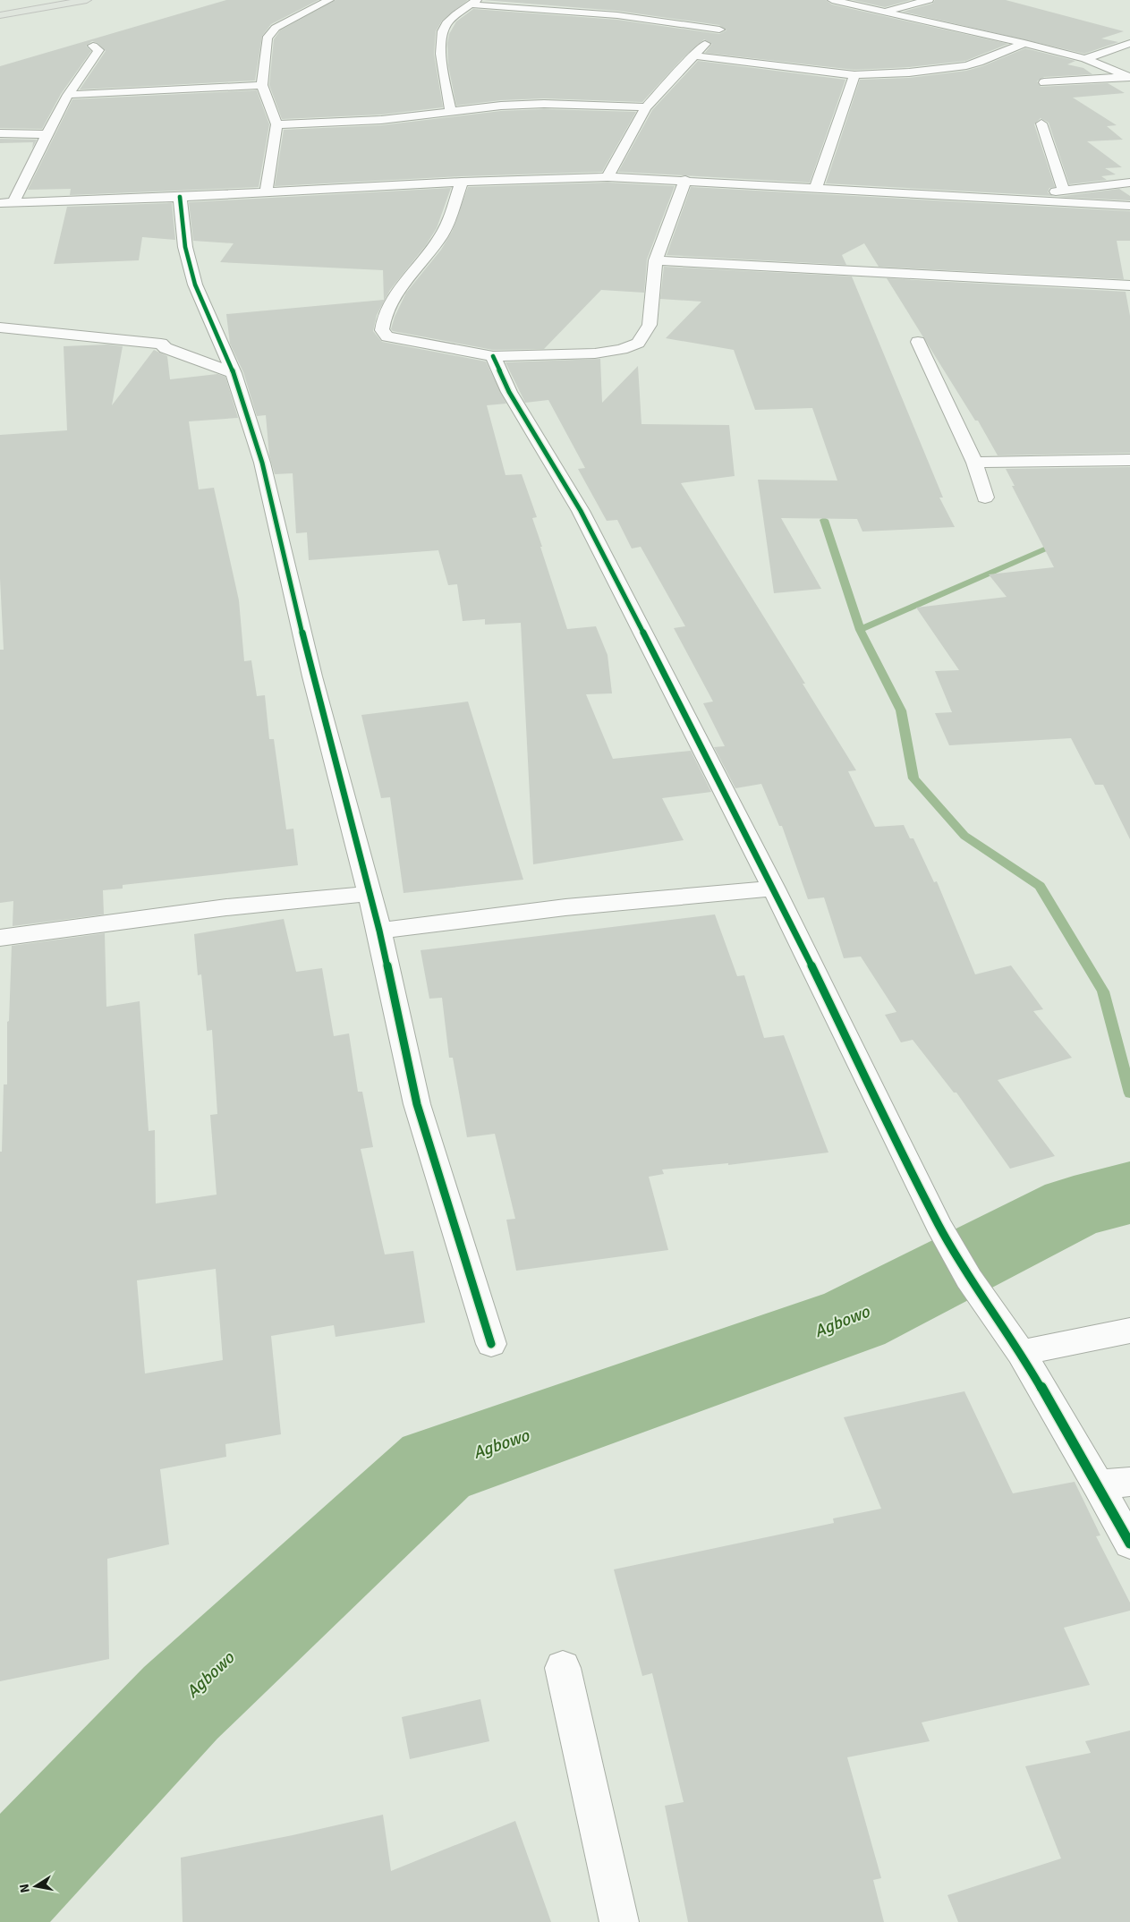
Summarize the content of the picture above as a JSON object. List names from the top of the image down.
{
  "water": ["Agbowo"],
  "north": "left"
}
